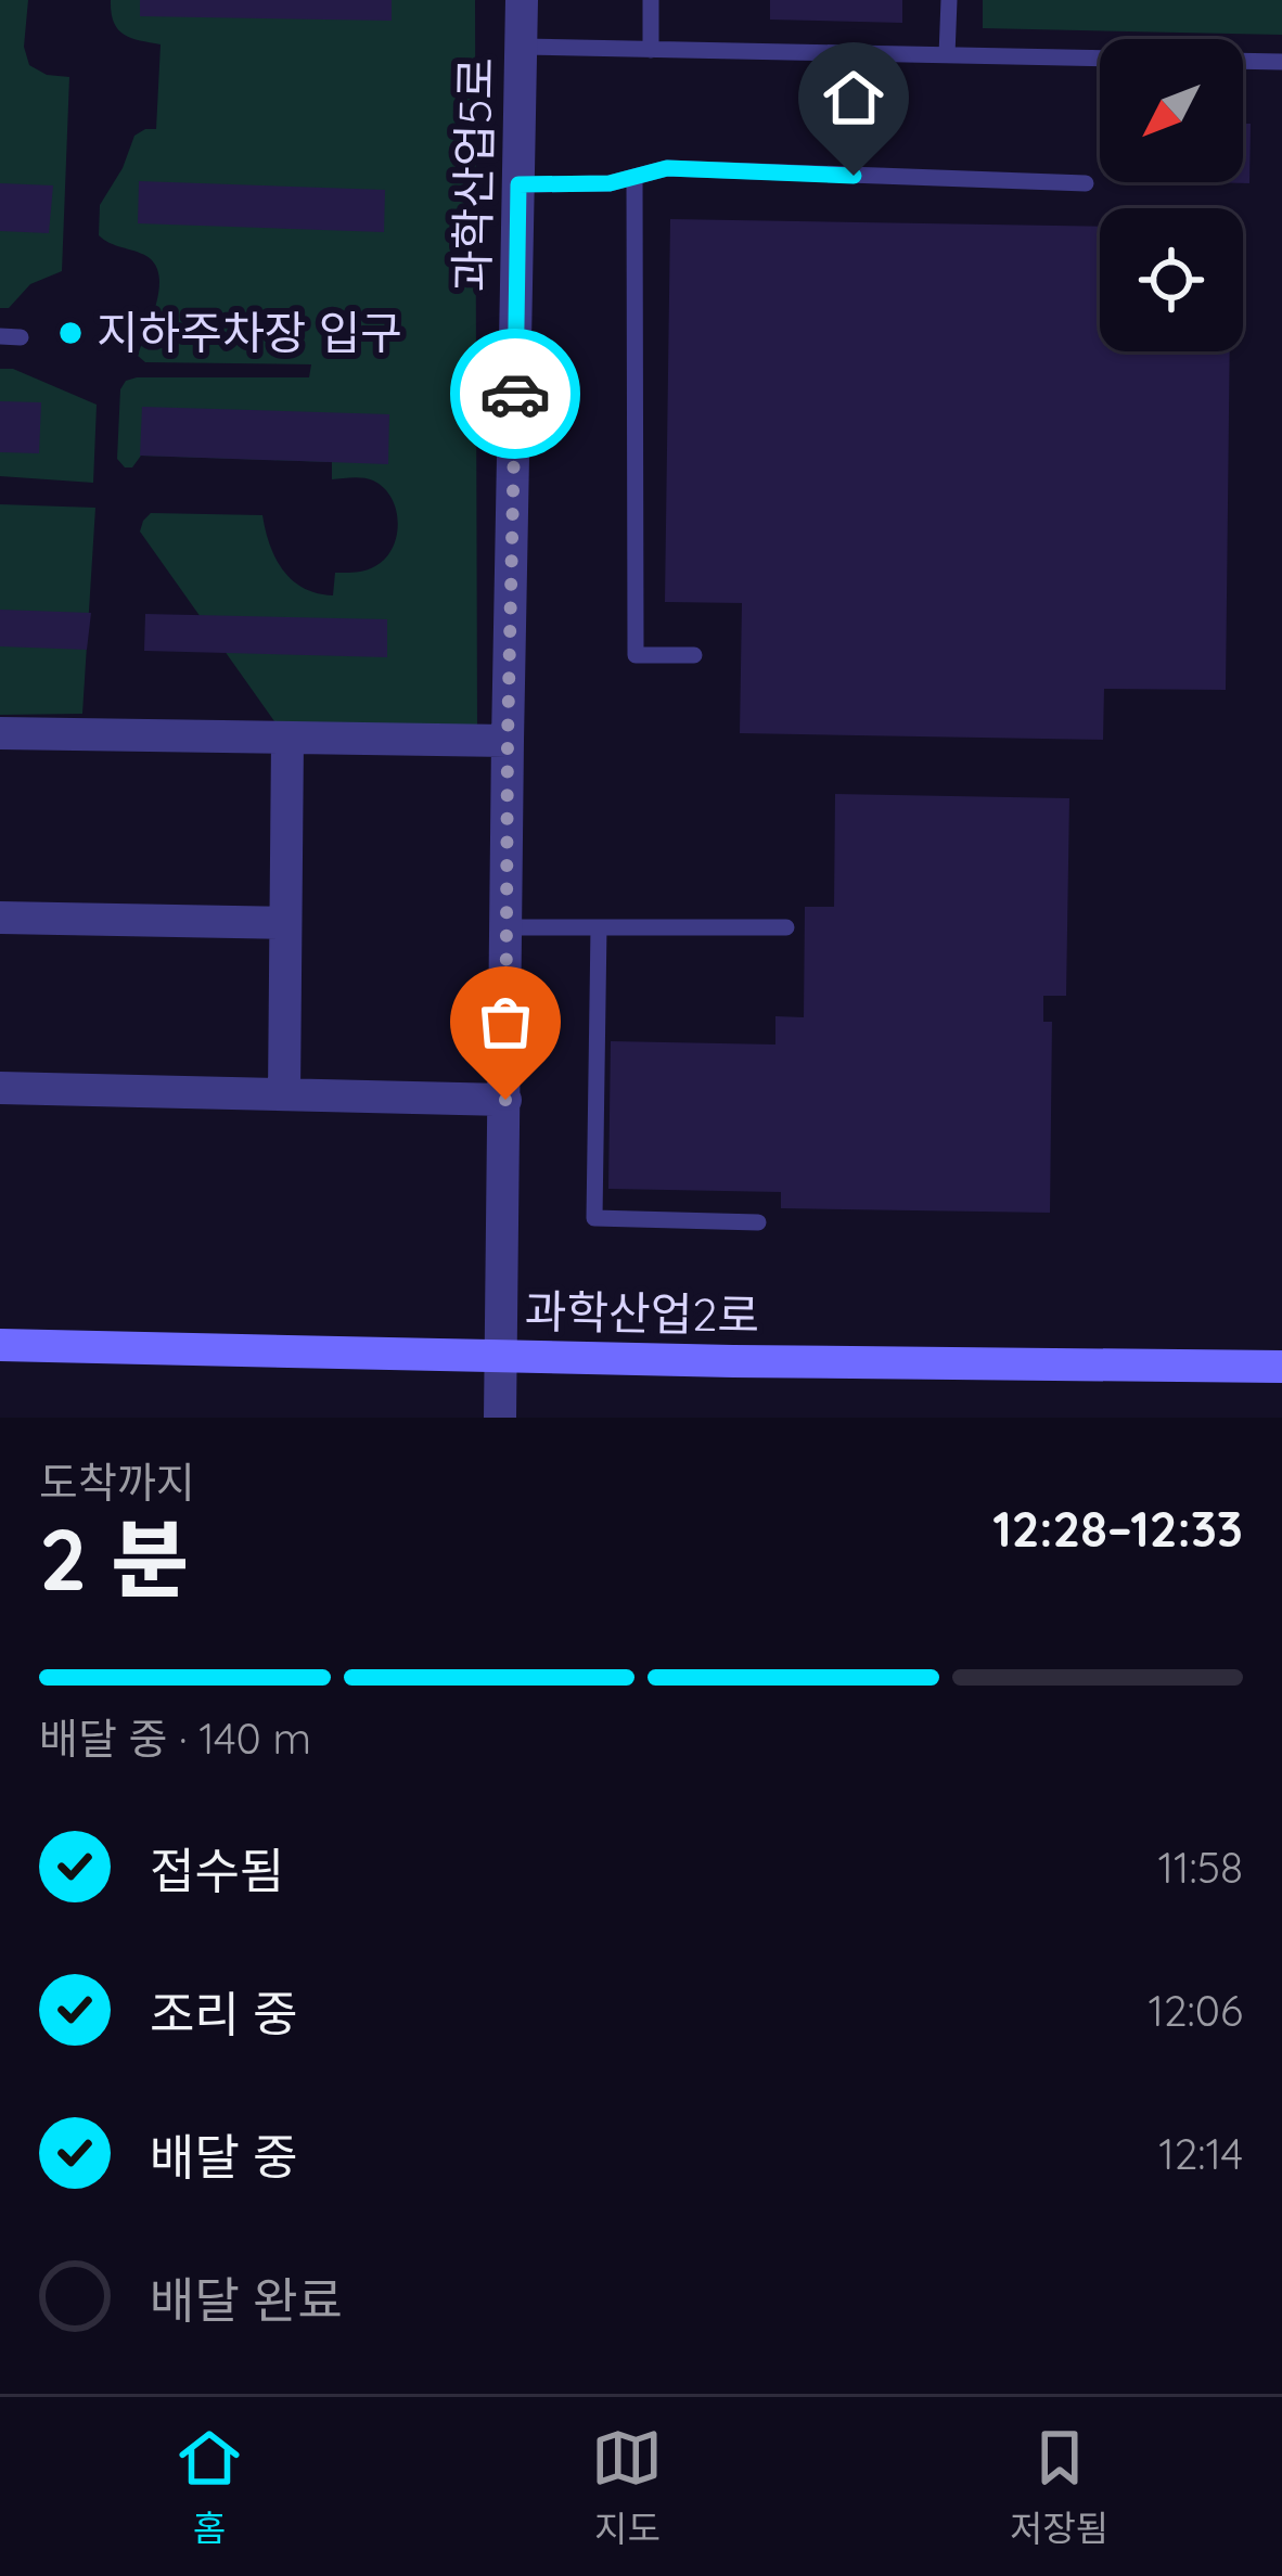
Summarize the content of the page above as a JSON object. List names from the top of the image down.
{
  "streets": {
    "street": ["과학산업5로", "과학산업2로"]
  },
  "crossings": [
    ["과학산업5로", "과학산업2로"]
  ],
  "places": ["지하주차장 입구"],
  "north": "bottom left",
  "page": {
    "heading": ["2 분", "도착까지", "12:28–12:33"],
    "bar": "배달 중 · 140 m",
    "list": [
      ["접수됨", "11:58"],
      ["조리 중", "12:06"],
      ["배달 중", "12:14"],
      "배달 완료"
    ],
    "tabs": ["홈", "지도", "저장됨"]
  }
}
